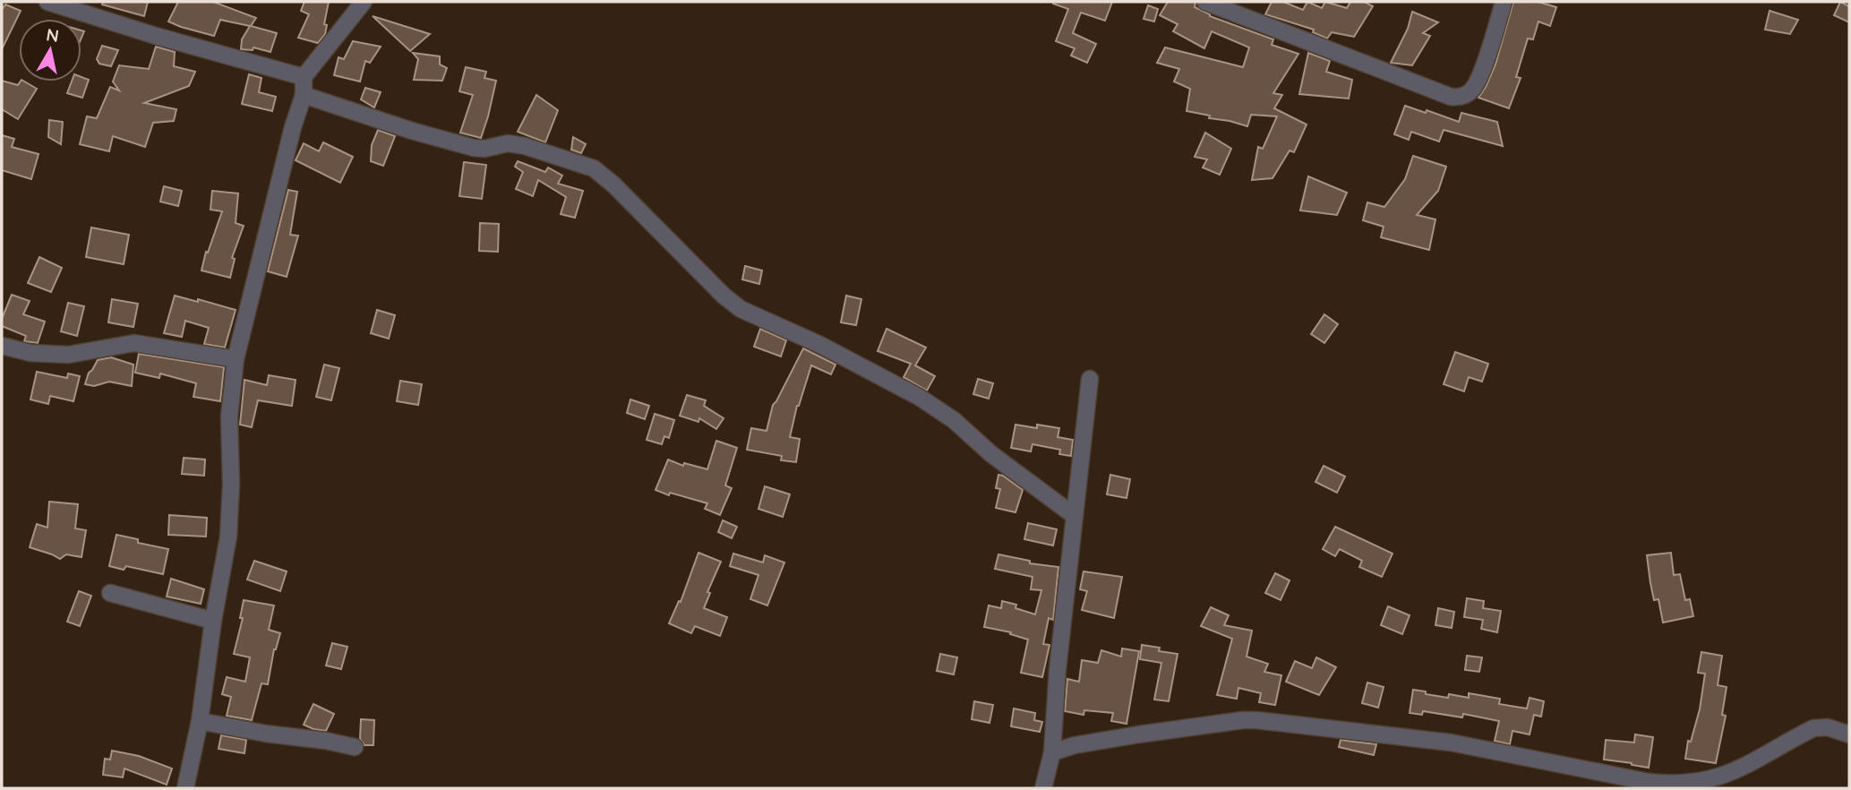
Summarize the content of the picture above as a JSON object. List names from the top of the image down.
{
  "north": "top"
}
